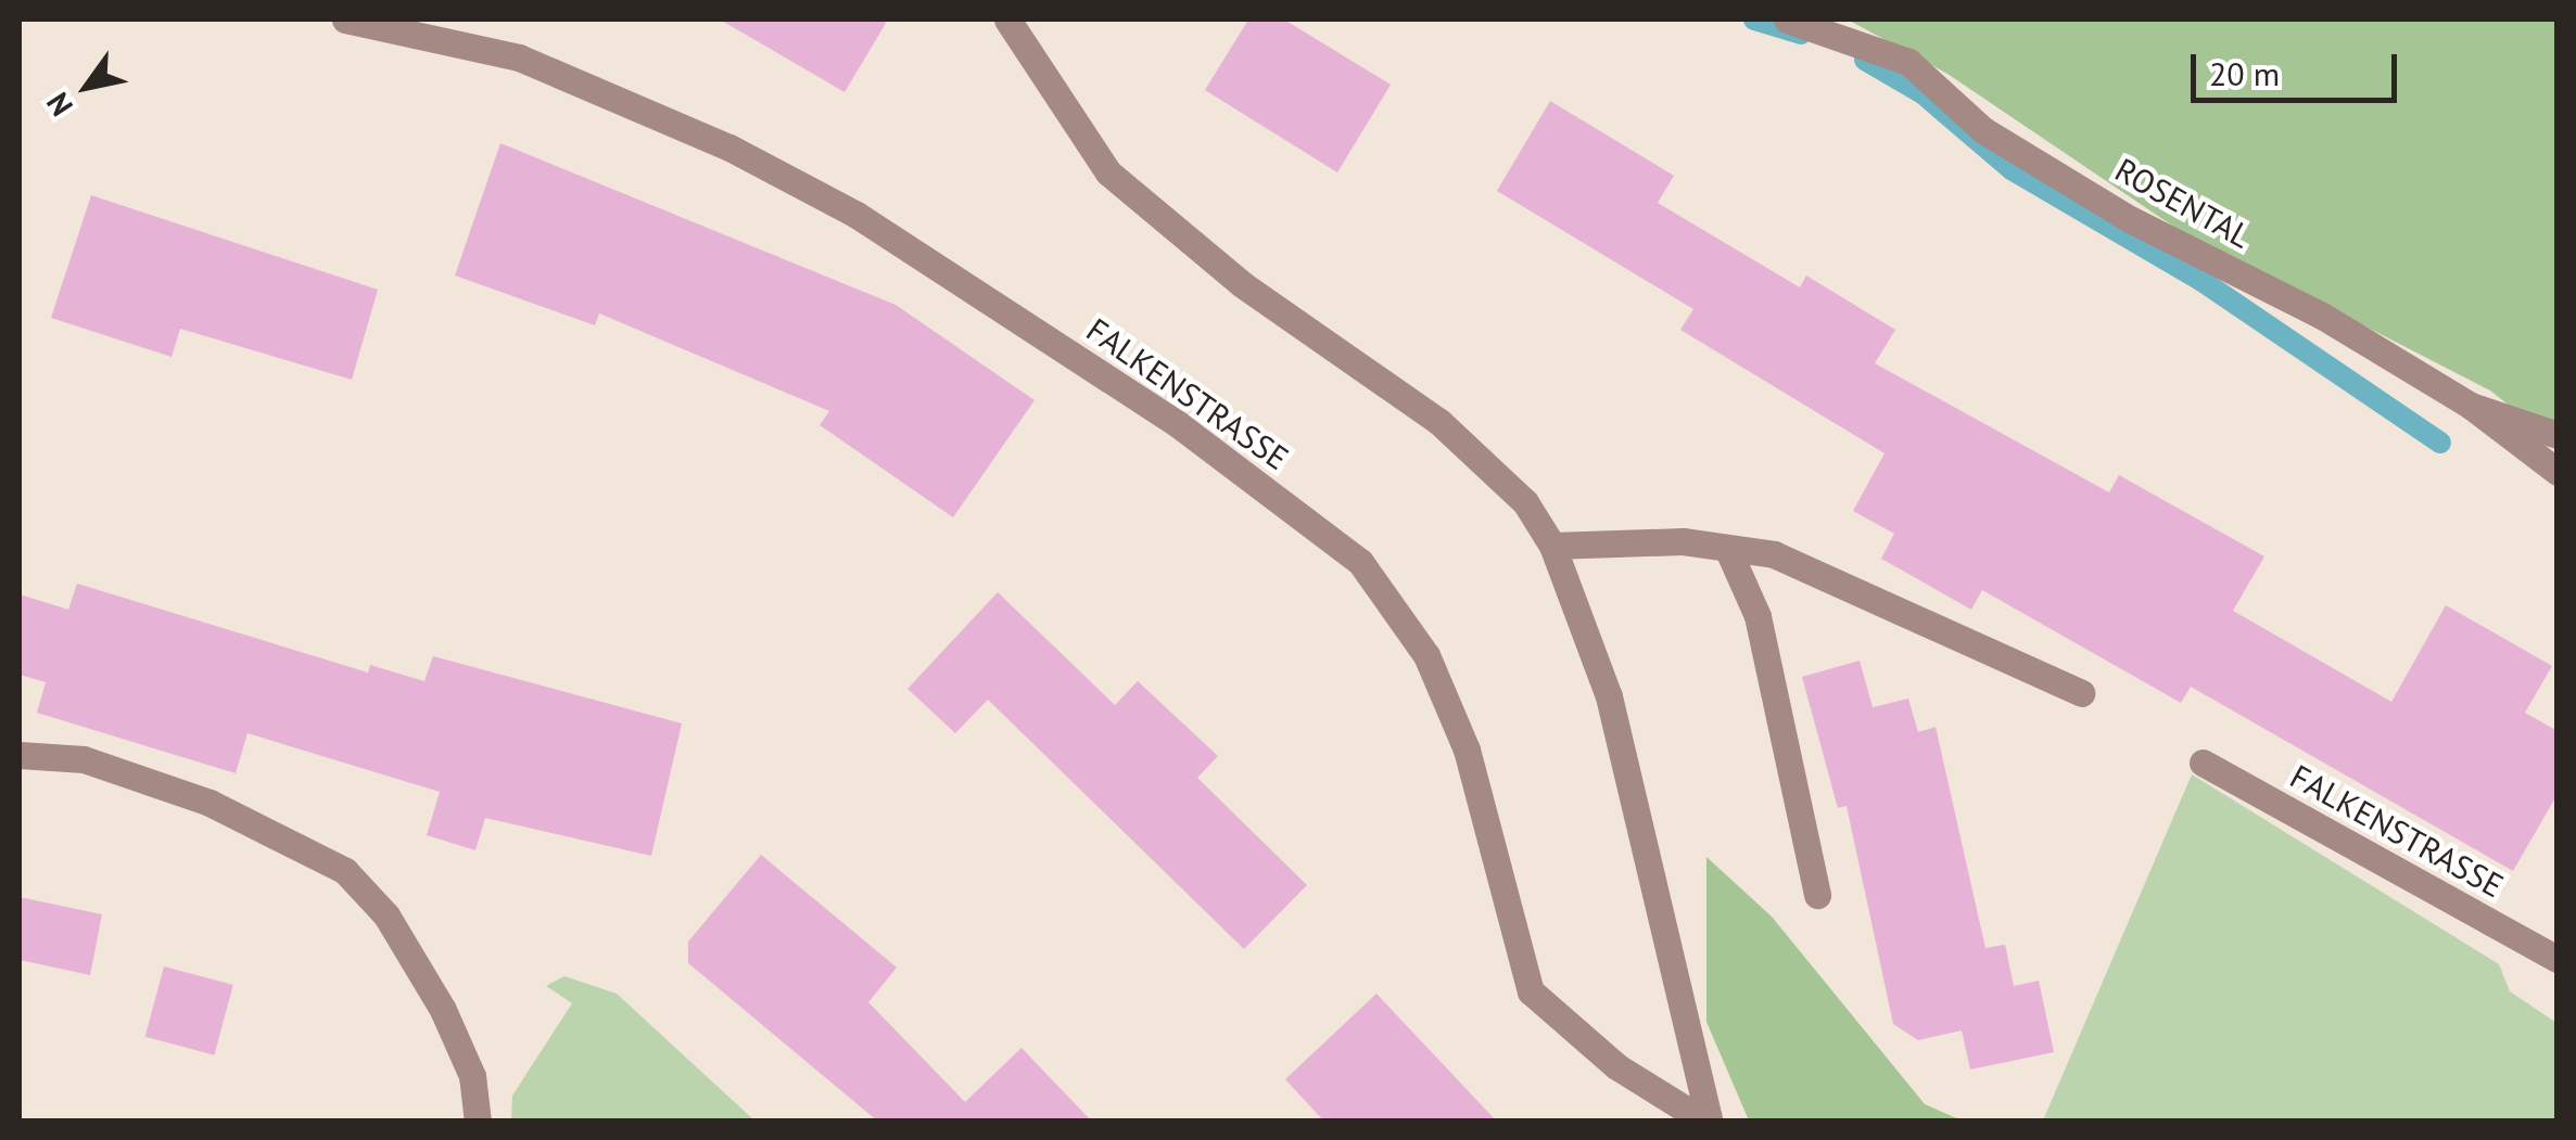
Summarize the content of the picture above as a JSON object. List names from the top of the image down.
{
  "streets": {
    "street": ["ROSENTAL", "FALKENSTRASSE"]
  },
  "scale_bar": "20 m",
  "north": "bottom left"
}
